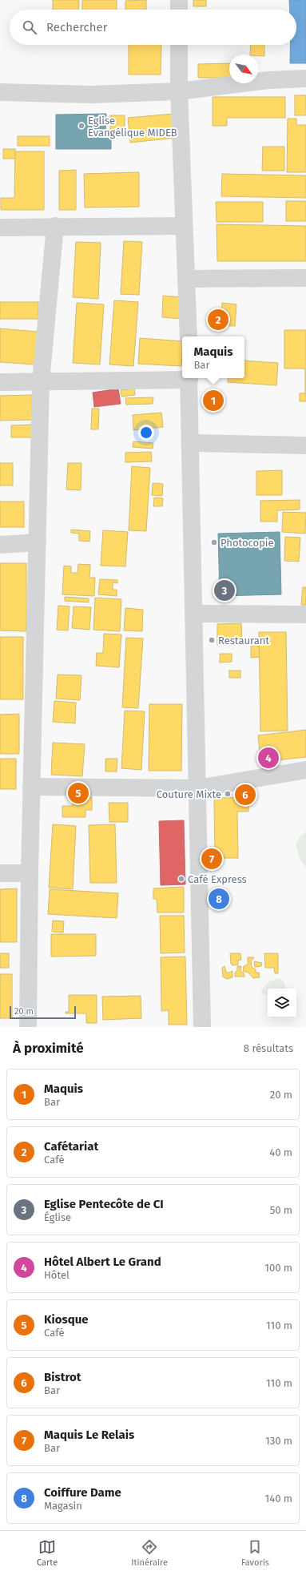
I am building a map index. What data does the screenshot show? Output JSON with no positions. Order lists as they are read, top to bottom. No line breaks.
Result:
{"places":["Eglise Evangélique MIDEB","Photocopie","Restaurant","Couture Mixte","Café Express"],"scale_bar":"20 m","north":"bottom right","page":{"search":"Rechercher","pins":["2","1","3","4","5","6","7","8"],"popup":["Maquis","Bar"],"scale":"20 m","heading":["À proximité","8 résultats"],"list":[{"mark":"1","name":"Maquis","note":"Bar","value":"20 m"},{"mark":"2","name":"Cafétariat","note":"Café","value":"40 m"},{"mark":"3","name":"Eglise Pentecôte de CI","note":"Église","value":"50 m"},{"mark":"4","name":"Hôtel Albert Le Grand","note":"Hôtel","value":"100 m"},{"mark":"5","name":"Kiosque","note":"Café","value":"110 m"},{"mark":"6","name":"Bistrot","note":"Bar","value":"110 m"},{"mark":"7","name":"Maquis Le Relais","note":"Bar","value":"130 m"},{"mark":"8","name":"Coiffure Dame","note":"Magasin","value":"140 m"}],"nav":["Carte","Itinéraire","Favoris"]}}
